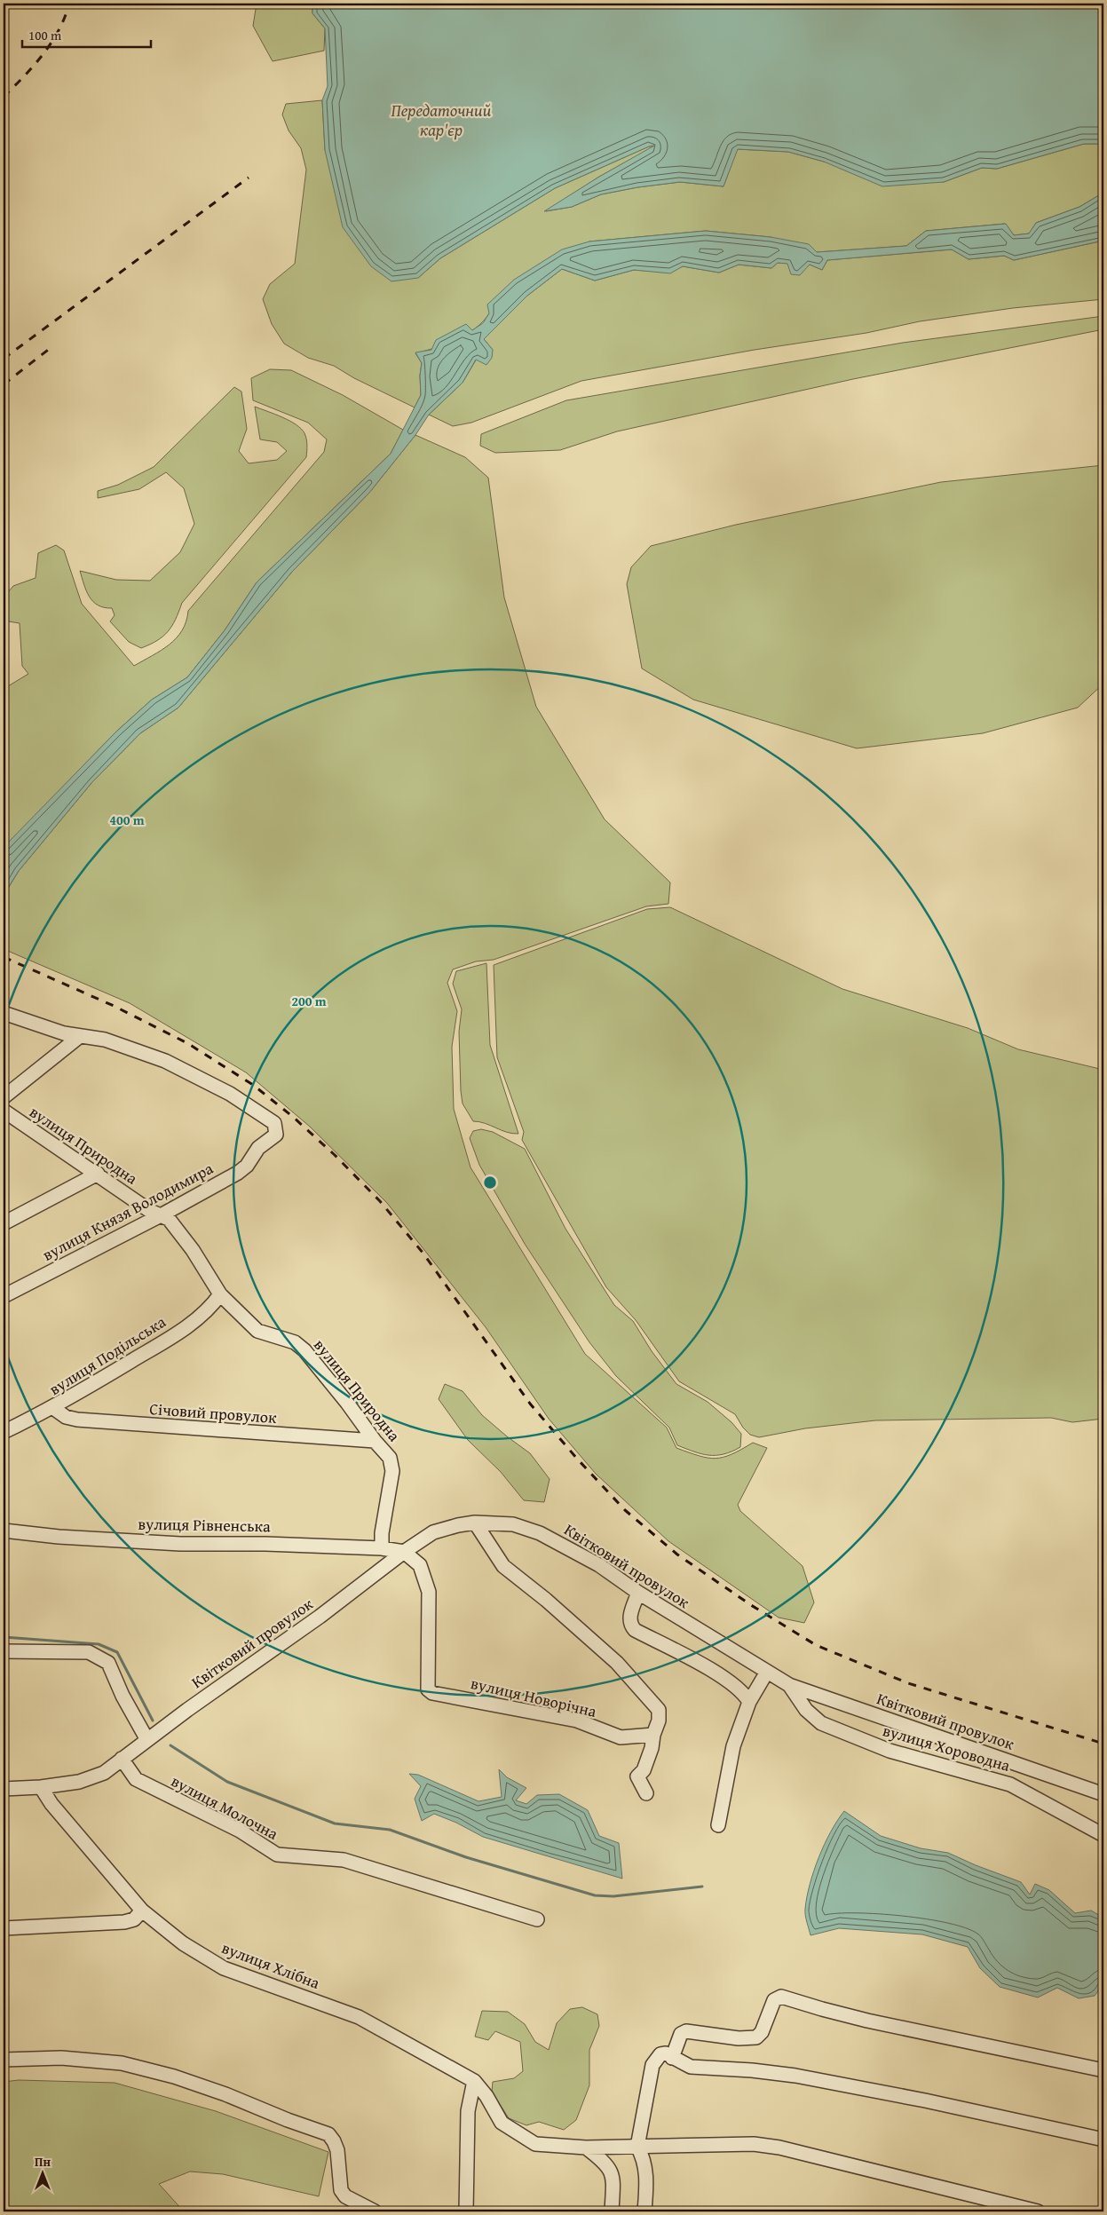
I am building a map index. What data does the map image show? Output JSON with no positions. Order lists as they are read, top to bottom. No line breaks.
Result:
{"streets":{"street":["вулиця Природна","вулиця Князя Володимира","вулиця Подільська","Січовий провулок","вулиця Рівненська","Квітковий провулок","вулиця Новорічна","вулиця Хороводна","вулиця Молочна","вулиця Хлібна"]},"crossings":[["вулиця Природна","вулиця Князя Володимира"],["вулиця Природна","вулиця Подільська"],["вулиця Природна","Січовий провулок"],["вулиця Природна","вулиця Рівненська"],["вулиця Подільська","Січовий провулок"],["вулиця Рівненська","Квітковий провулок"],["вулиця Рівненська","вулиця Новорічна"],["Квітковий провулок","вулиця Новорічна"],["Квітковий провулок","вулиця Хороводна"],["Квітковий провулок","вулиця Молочна"]],"water":["Передаточний кар'єр"],"scale_bar":"100 m","north":"top","rings":["400 m","200 m"]}
